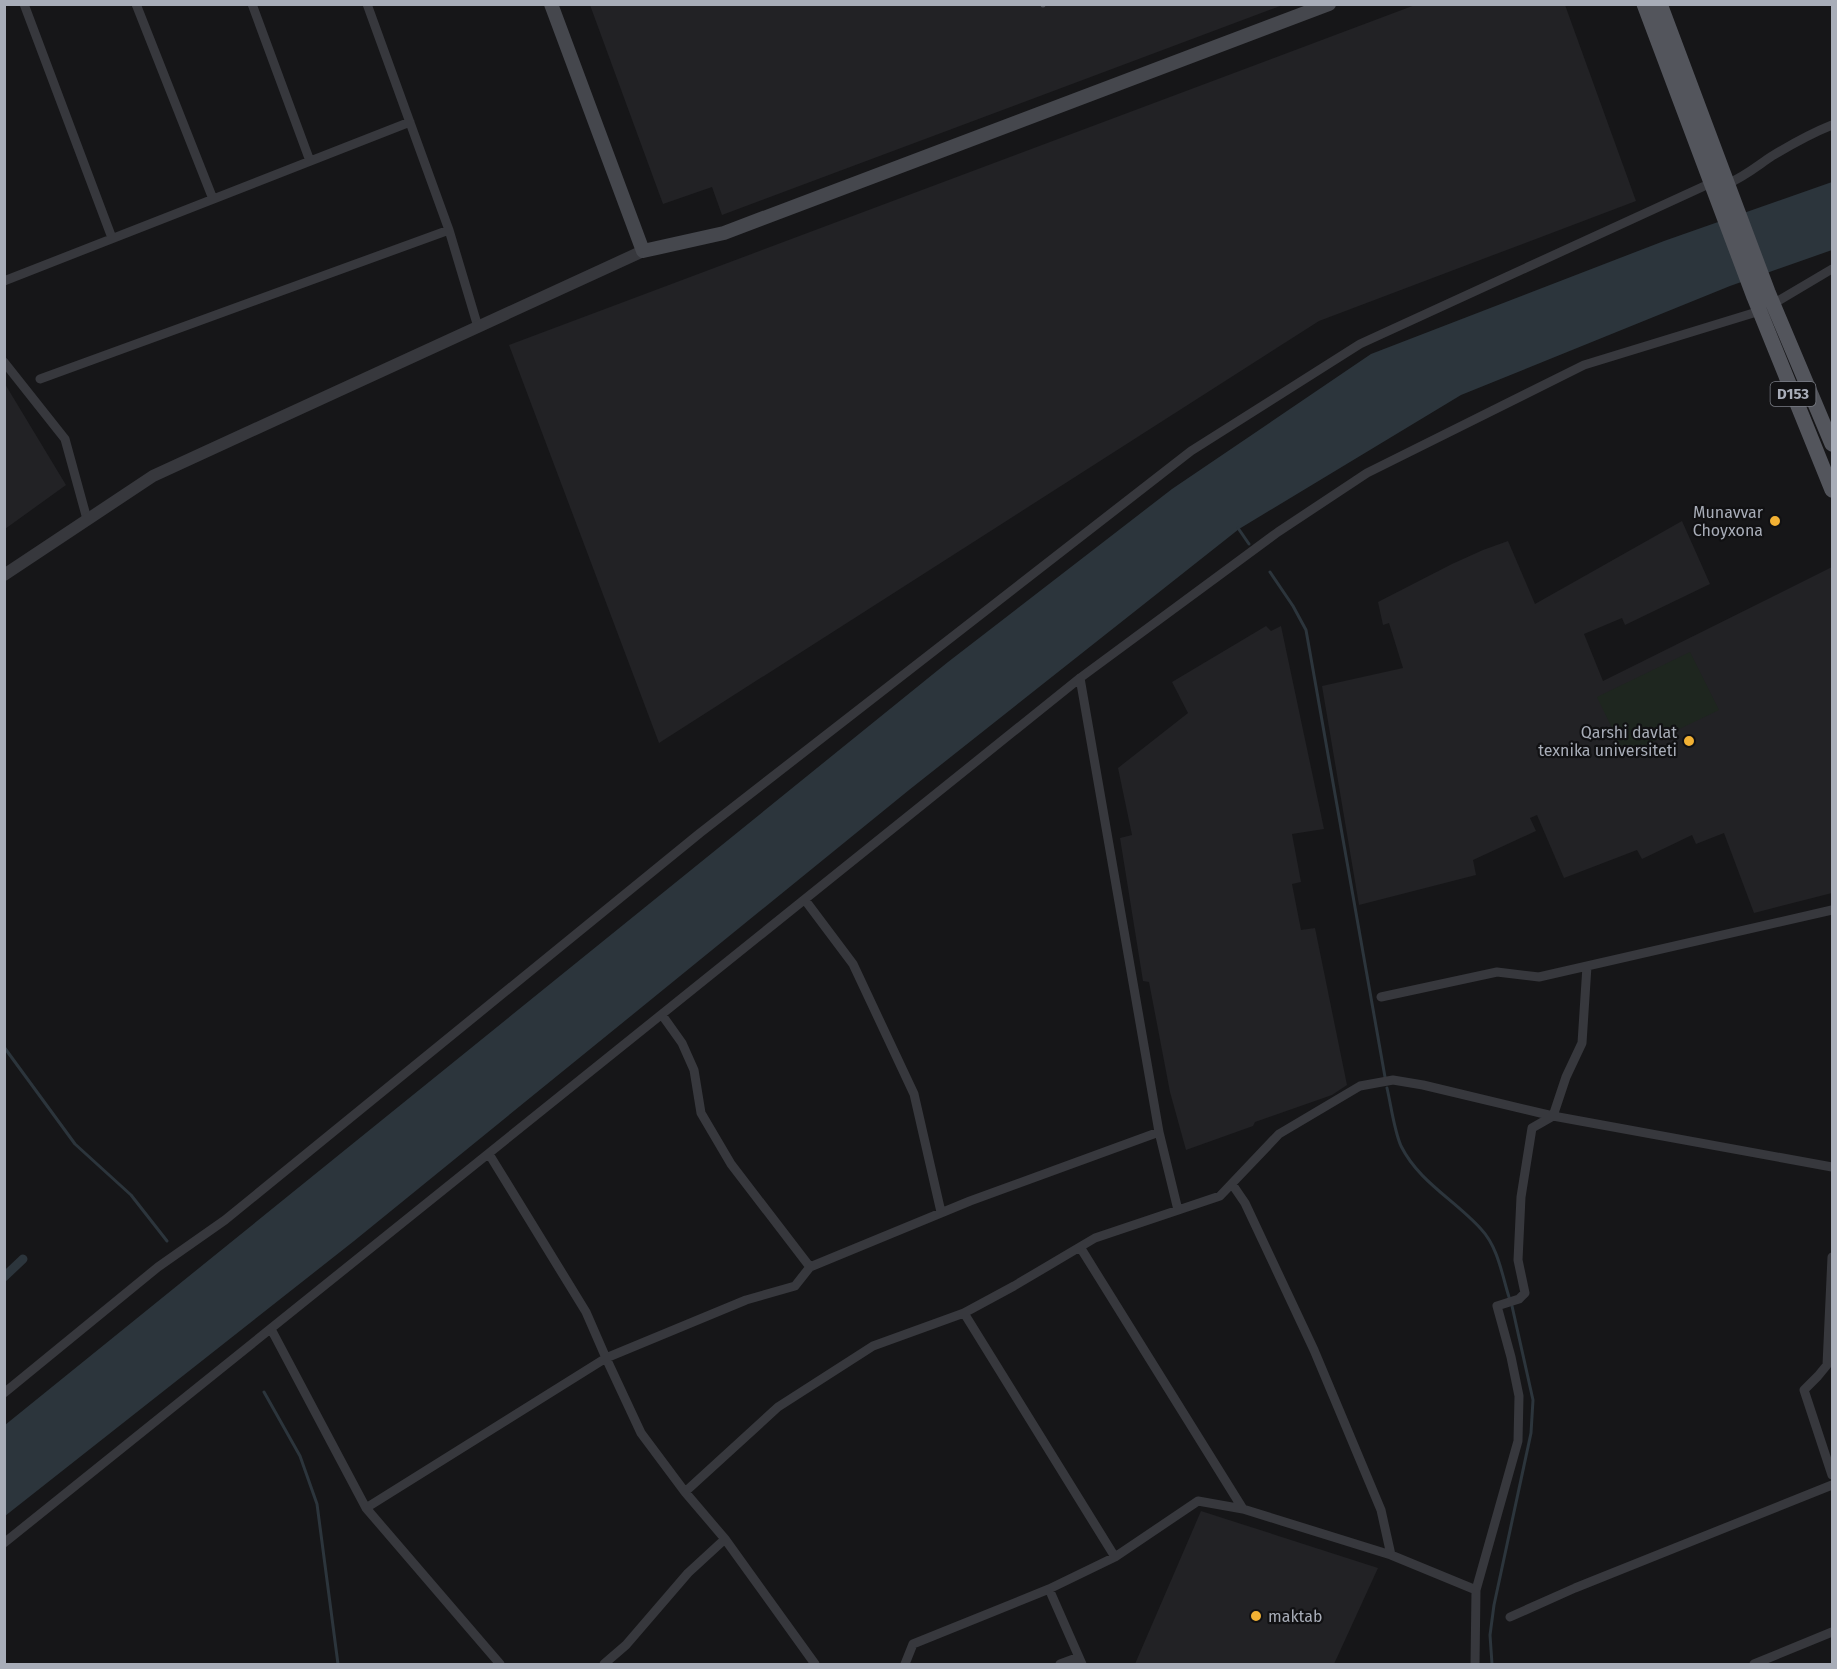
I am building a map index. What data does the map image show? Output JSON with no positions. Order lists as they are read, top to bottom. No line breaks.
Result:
{"streets":{"main road":["D153"]},"places":["Munavvar Choyxona","Qarshi davlat texnika universiteti","maktab"]}
